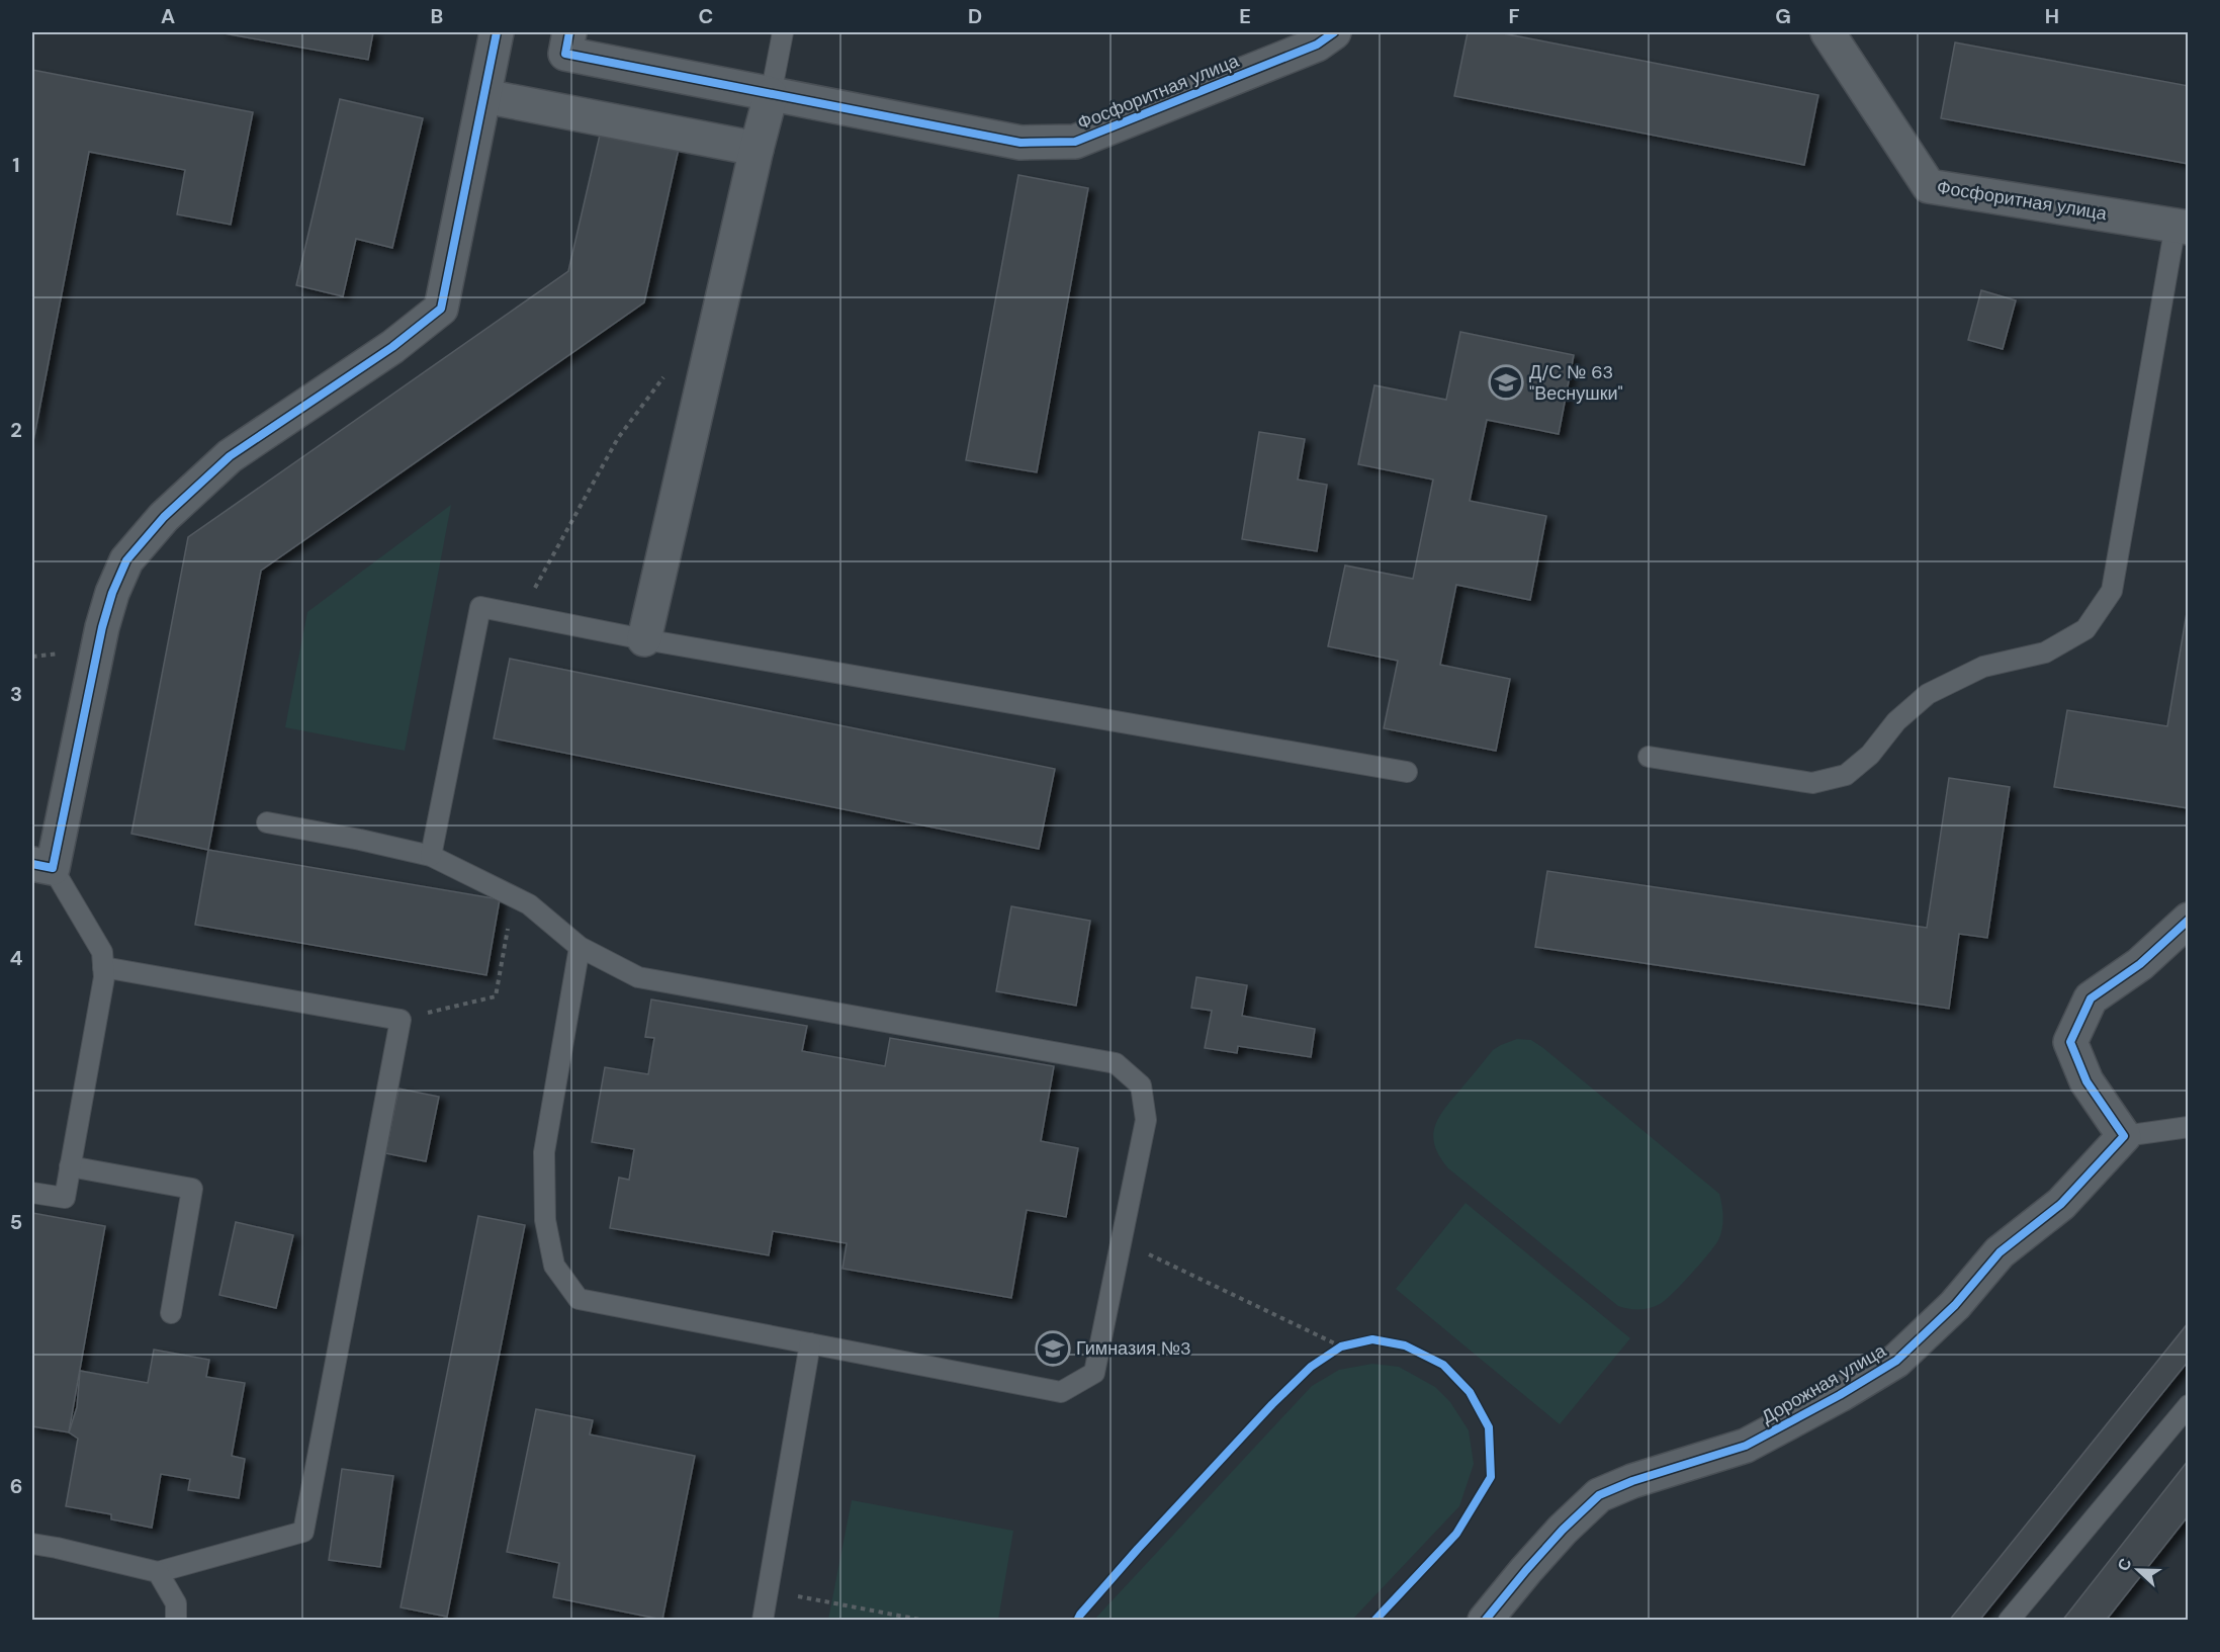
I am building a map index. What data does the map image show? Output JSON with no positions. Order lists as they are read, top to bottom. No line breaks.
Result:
{"streets":{"street":["Фосфоритная улица","Дорожная улица"]},"places":{"school or university":["Д/С № 63 \"Веснушки\"","Гимназия №3"]},"north":"left","grid":{"columns":["A","B","C","D","E","F","G","H"],"rows":["1","2","3","4","5","6"]}}
